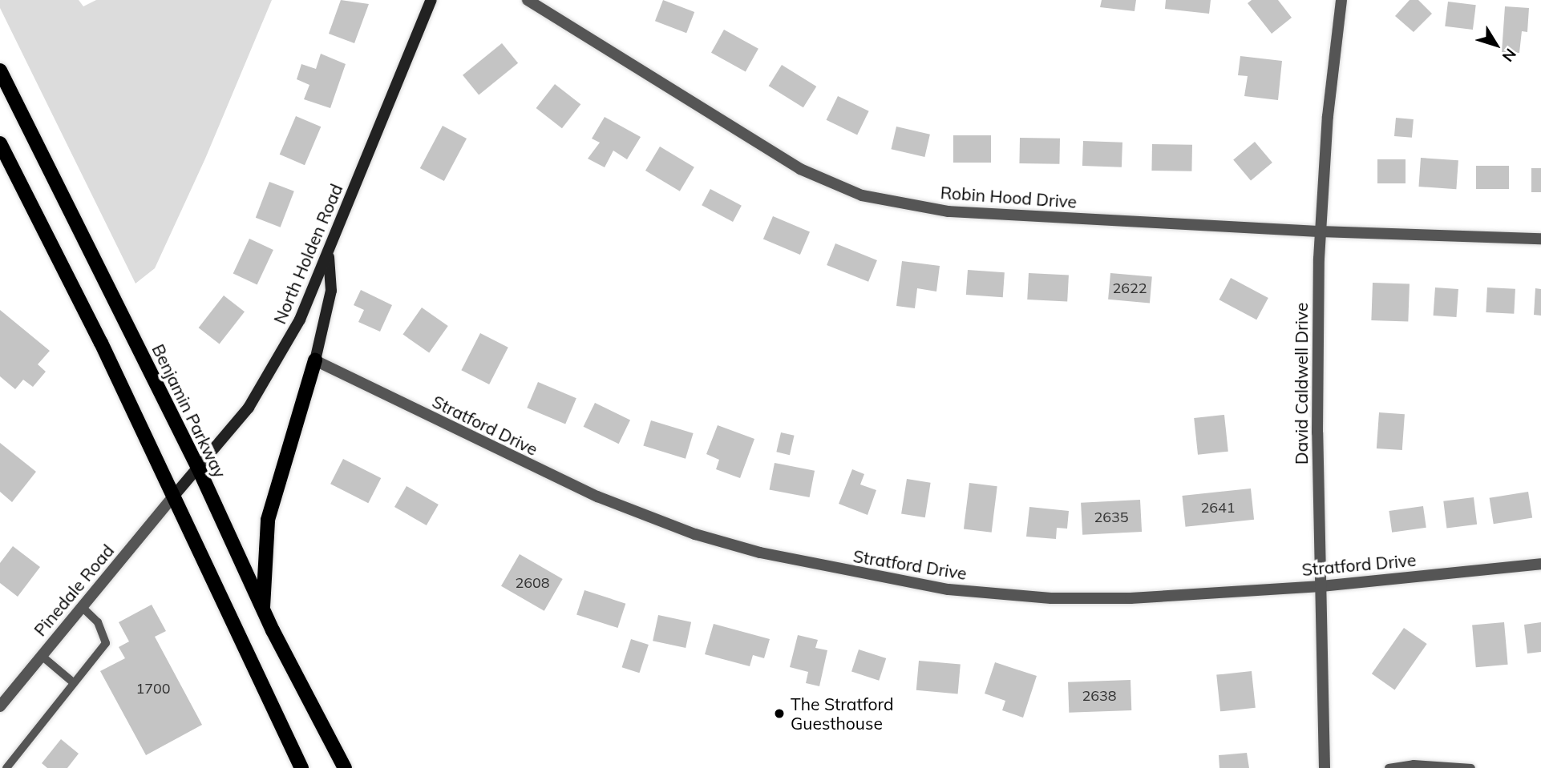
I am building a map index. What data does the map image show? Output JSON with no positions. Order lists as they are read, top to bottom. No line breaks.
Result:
{"streets":{"main road":["North Holden Road","Benjamin Parkway"],"street":["Robin Hood Drive","David Caldwell Drive","Stratford Drive","Pinedale Road"]},"crossings":[["Robin Hood Drive","David Caldwell Drive"],["North Holden Road","Benjamin Parkway"],["North Holden Road","Pinedale Road"],["David Caldwell Drive","Stratford Drive"]],"places":["The Stratford Guesthouse"],"house_numbers":["2622","2641","2635","2608","1700","2638"],"north":"bottom right"}
